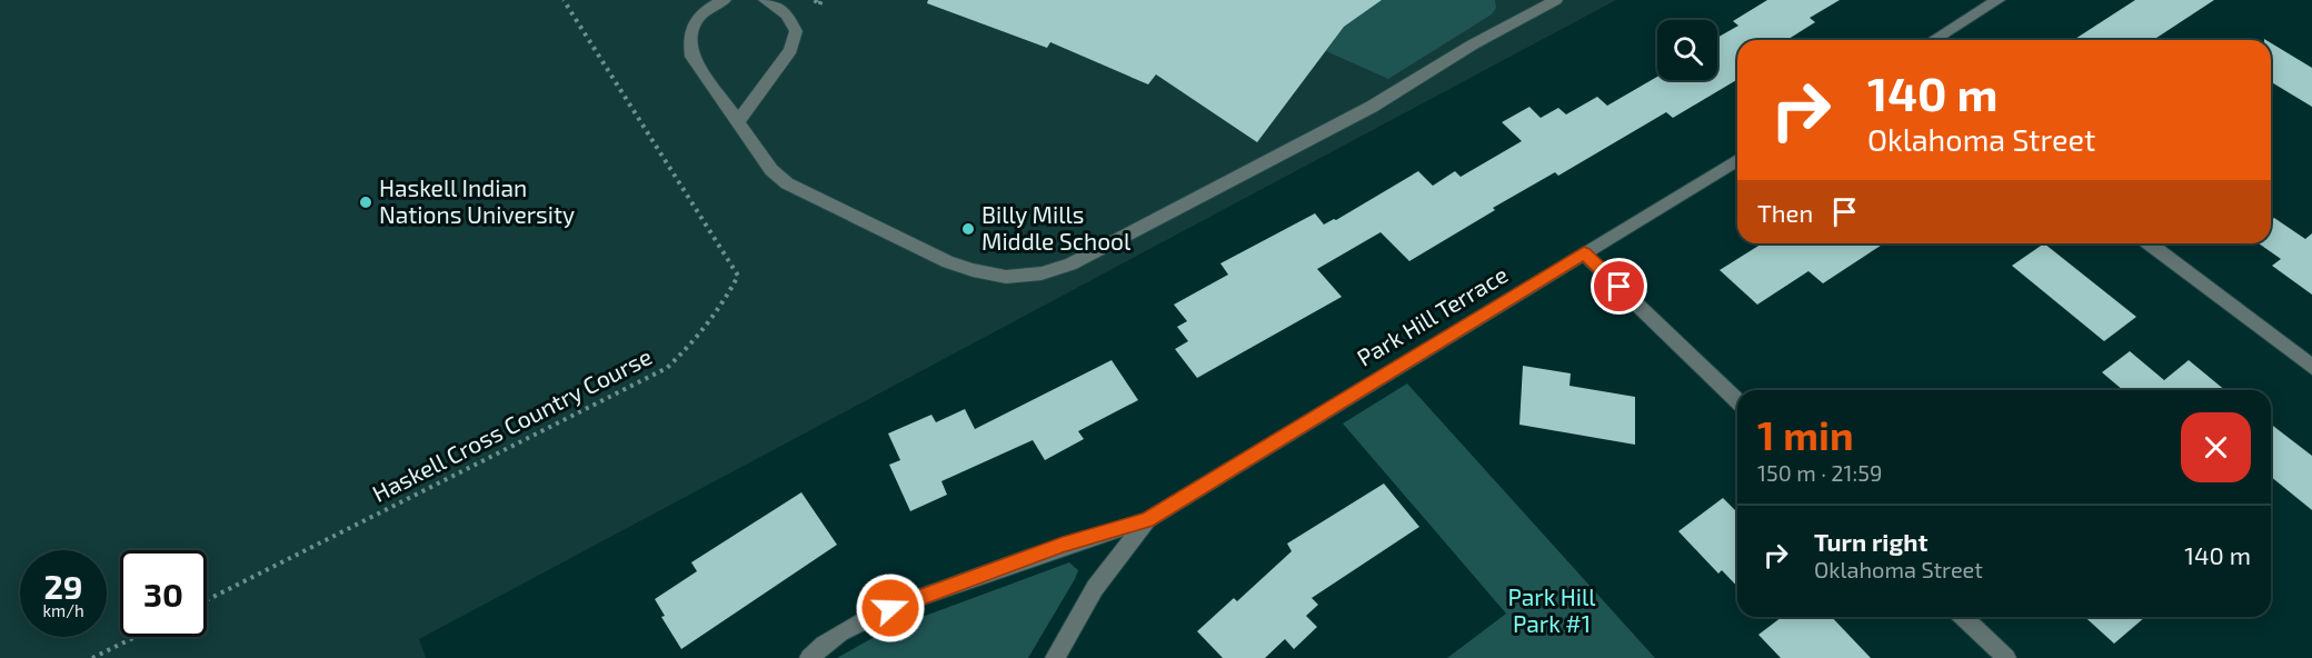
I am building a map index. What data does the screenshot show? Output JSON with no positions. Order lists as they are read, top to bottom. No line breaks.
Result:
{"streets":{"street":["Park Hill Terrace"],"path":["Haskell Cross Country Course"]},"parks":["Park Hill Park #1"],"places":["Haskell Indian Nations University","Billy Mills Middle School"],"page":{"turn":["140 m","Oklahoma Street"],"then":"Then","heading":["1 min","150 m · 21:59"],"list":[{"name":"Turn right","note":"Oklahoma Street","value":"140 m"}],"speed":"29 km/h","limit":"30"}}
